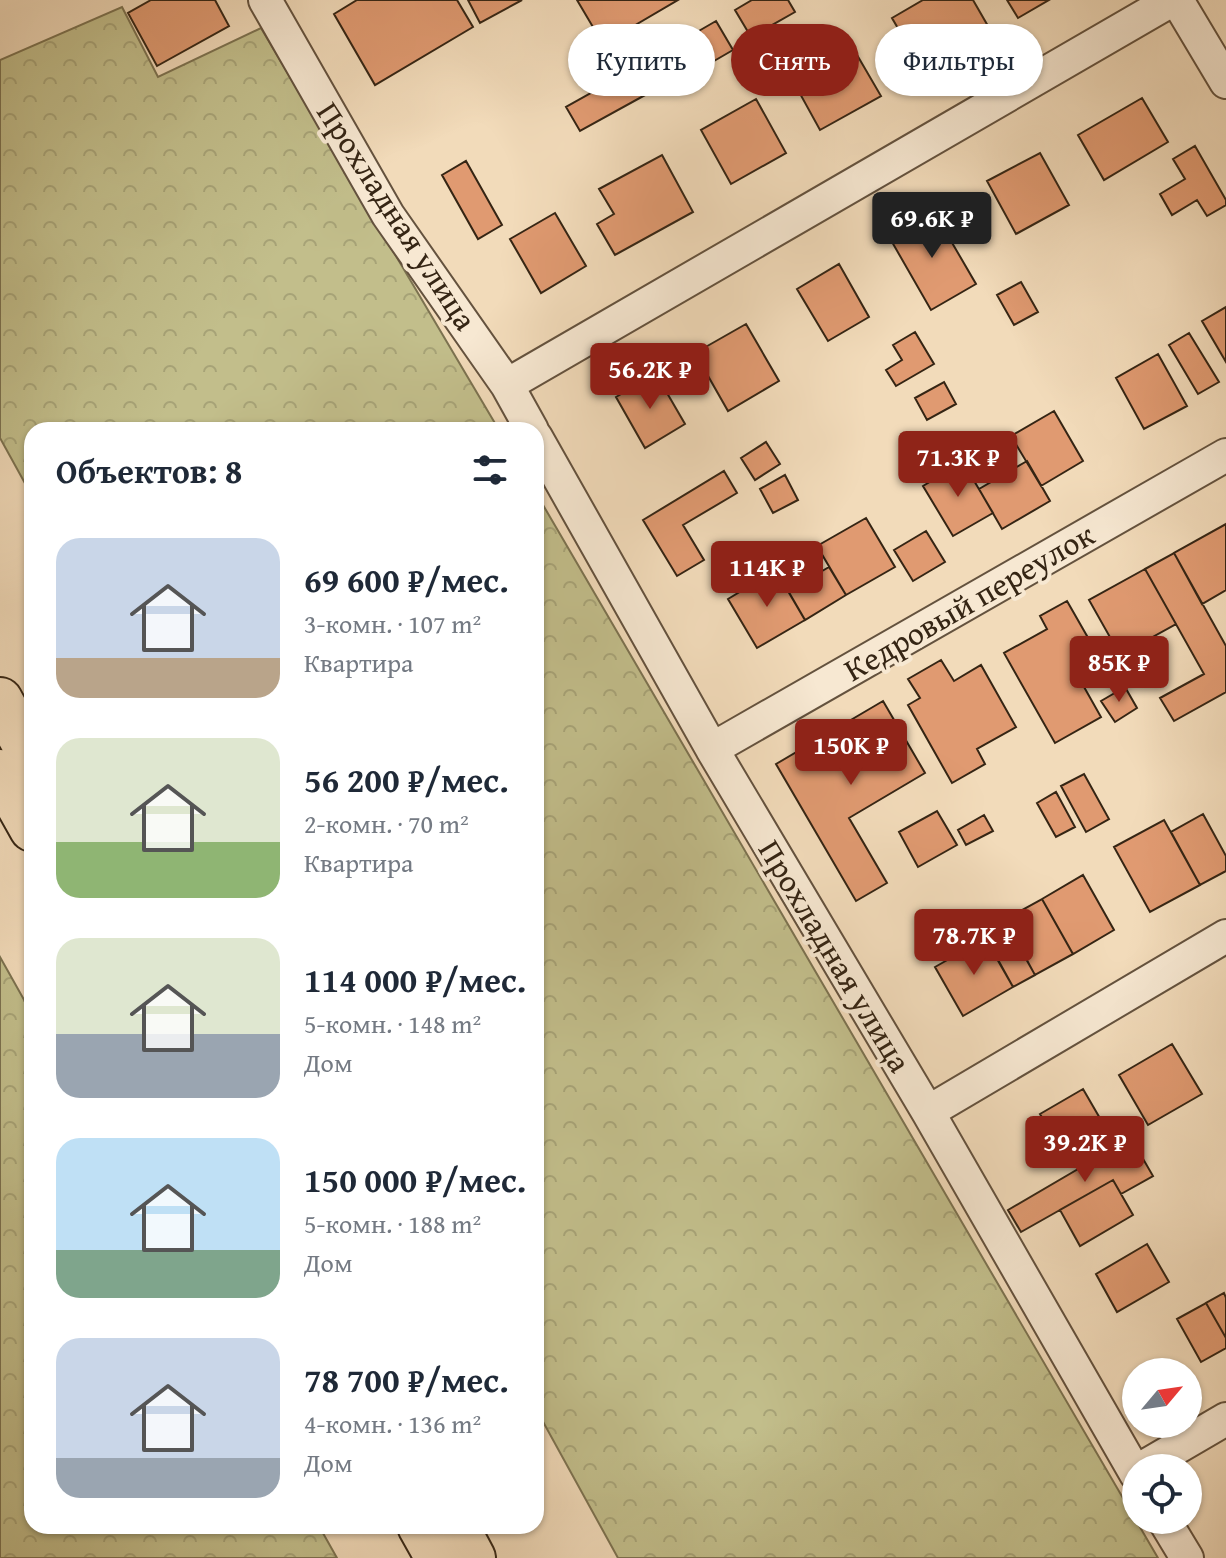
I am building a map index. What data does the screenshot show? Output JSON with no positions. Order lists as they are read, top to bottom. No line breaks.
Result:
{"streets":{"street":["Прохладная улица","Кедровый переулок"]},"crossings":[["Прохладная улица","Кедровый переулок"]],"north":"top right","page":{"chip":["Купить","Снять","Фильтры"],"price":["69.6K ₽","56.2K ₽","71.3K ₽","114K ₽","85K ₽","150K ₽","78.7K ₽","39.2K ₽"],"heading":"Объектов: 8","list":[{"name":"69 600 ₽/мес.","note":"3-комн. · 107 m² · Квартира"},{"name":"56 200 ₽/мес.","note":"2-комн. · 70 m² · Квартира"},{"name":"114 000 ₽/мес.","note":"5-комн. · 148 m² · Дом"},{"name":"150 000 ₽/мес.","note":"5-комн. · 188 m² · Дом"},{"name":"78 700 ₽/мес.","note":"4-комн. · 136 m² · Дом"}]}}
